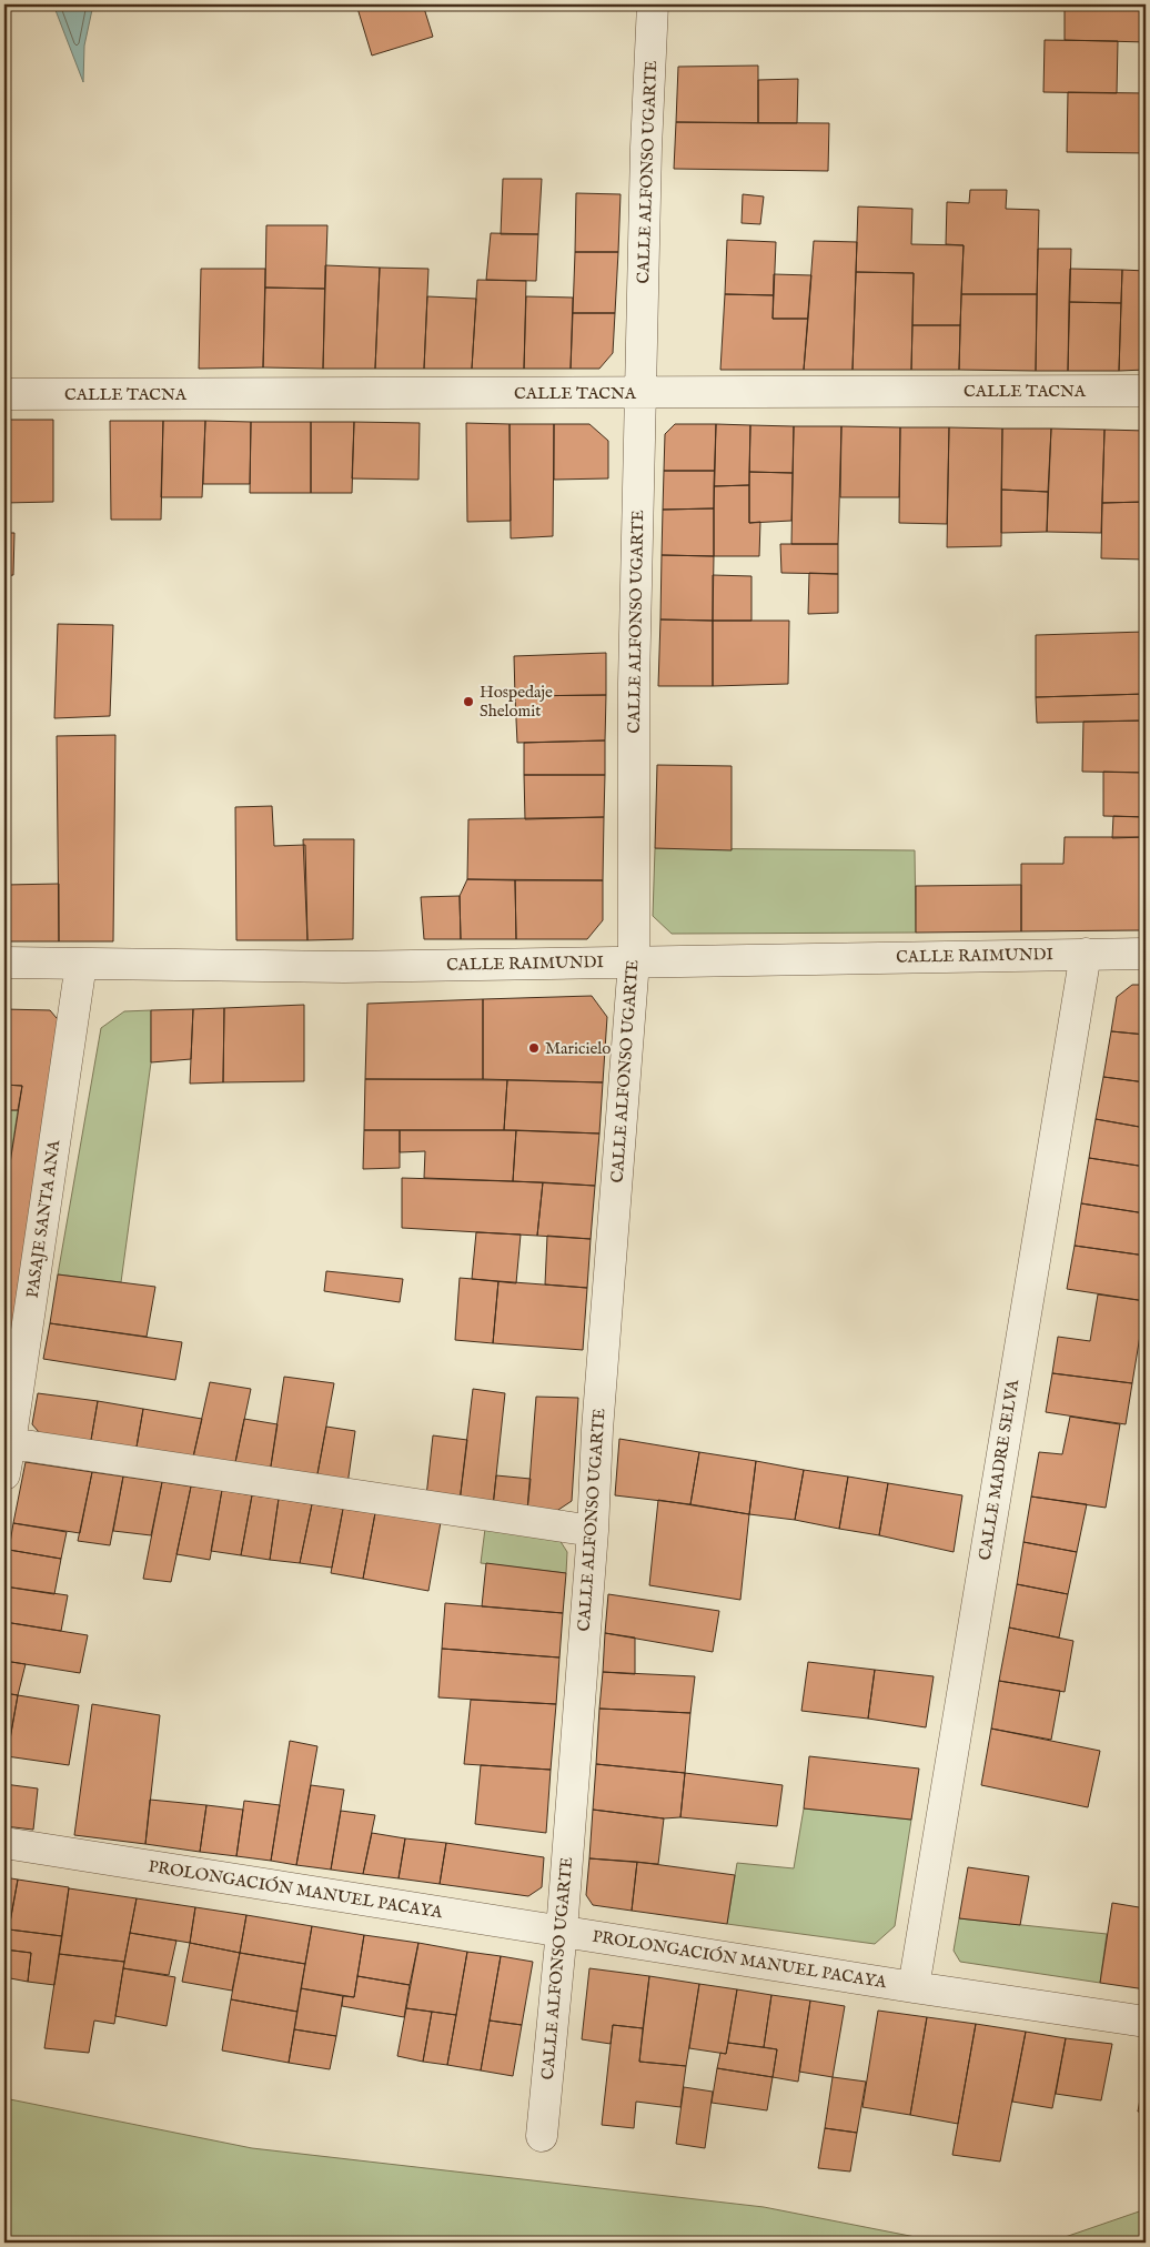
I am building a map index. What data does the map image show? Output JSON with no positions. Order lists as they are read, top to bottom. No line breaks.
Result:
{"streets":{"street":["CALLE ALFONSO UGARTE","CALLE TACNA","CALLE RAIMUNDI","PASAJE SANTA ANA","CALLE MADRE SELVA","PROLONGACIÓN MANUEL PACAYA"]},"crossings":[["CALLE ALFONSO UGARTE","CALLE TACNA"],["CALLE ALFONSO UGARTE","CALLE RAIMUNDI"],["CALLE ALFONSO UGARTE","PROLONGACIÓN MANUEL PACAYA"],["CALLE RAIMUNDI","PASAJE SANTA ANA"],["CALLE RAIMUNDI","CALLE MADRE SELVA"],["CALLE MADRE SELVA","PROLONGACIÓN MANUEL PACAYA"]],"places":["Hospedaje Shelomit","Maricielo"]}
